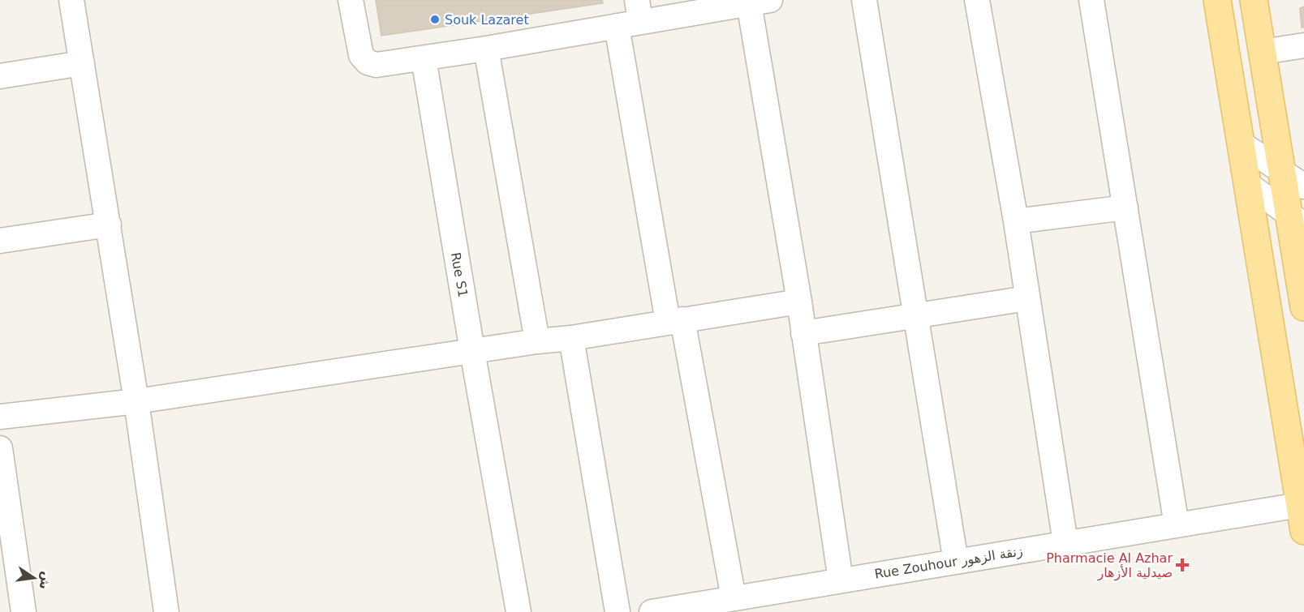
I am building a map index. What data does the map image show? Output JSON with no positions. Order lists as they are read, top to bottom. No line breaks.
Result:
{"streets":{"street":["Rue S1","Rue Zouhour زنقة الزهور"]},"places":{"other":["Souk Lazaret"],"health":["Pharmacie Al Azhar صيدلية الأزهار"]},"north":"right"}
